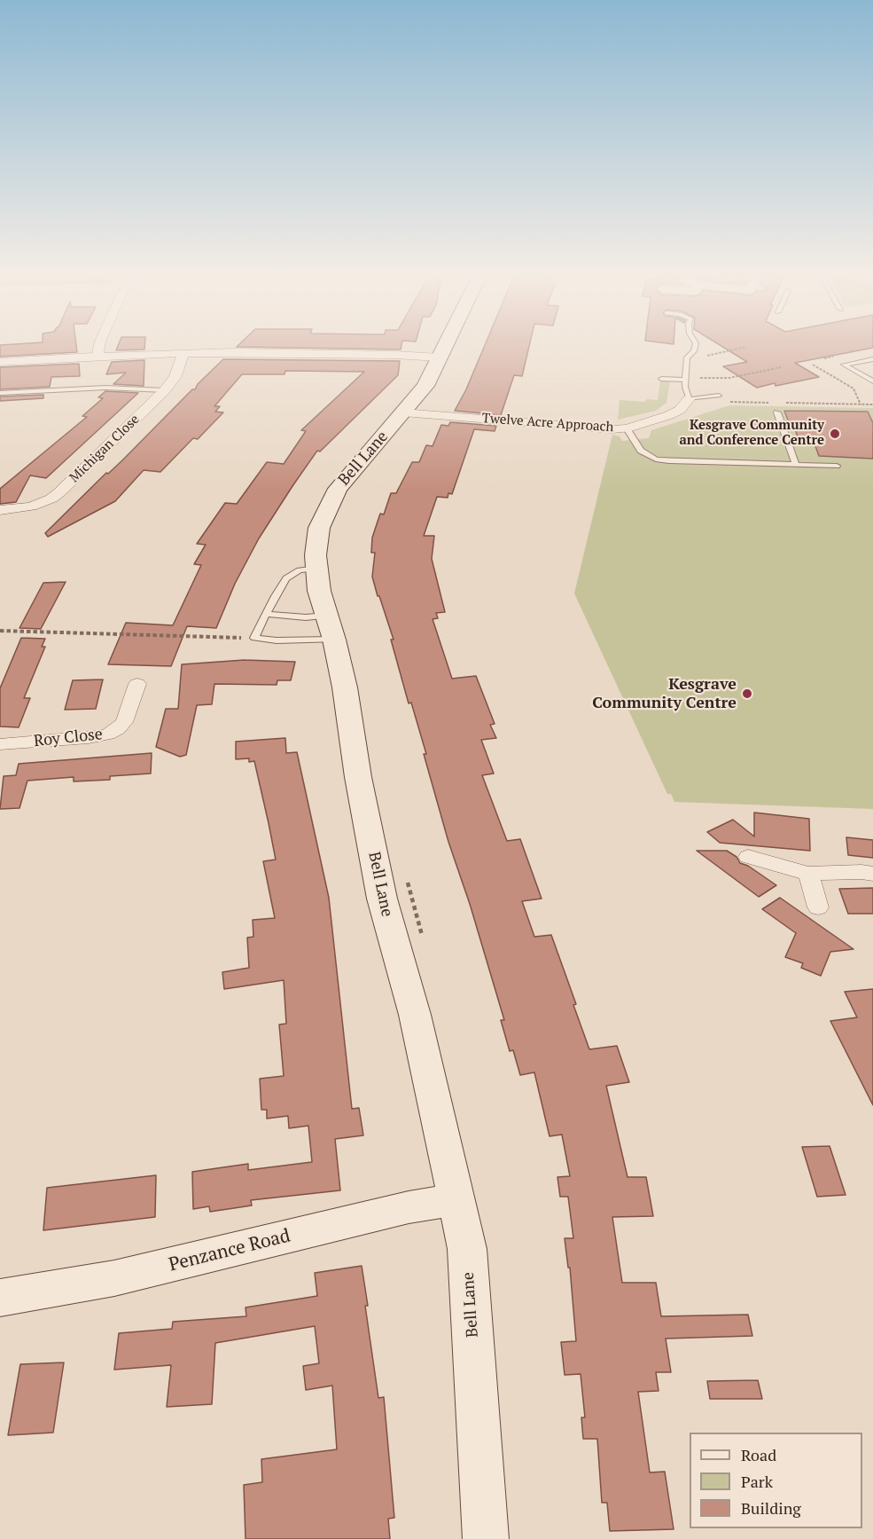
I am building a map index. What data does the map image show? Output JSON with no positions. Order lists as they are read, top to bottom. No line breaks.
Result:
{"streets":{"street":["Twelve Acre Approach","Michigan Close","Bell Lane","Roy Close","Penzance Road"]},"crossings":[["Twelve Acre Approach","Bell Lane"],["Bell Lane","Penzance Road"]],"places":["Kesgrave Community and Conference Centre","Kesgrave Community Centre"],"legend":["Road","Park","Building"]}
